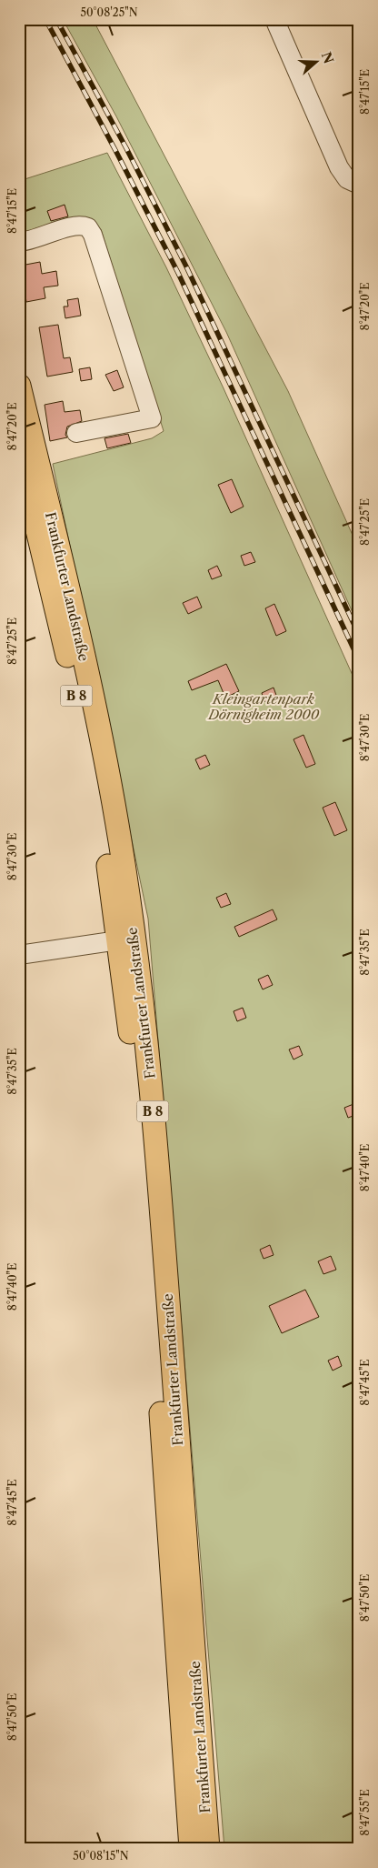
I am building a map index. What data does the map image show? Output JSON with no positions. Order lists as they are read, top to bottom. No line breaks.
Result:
{"streets":{"main road":["Frankfurter Landstraße","B 8"]},"parks":["Kleingartenpark Dörnigheim 2000"],"north":"right","coordinates":["50°08'25\"N","8°47'15\"E","8°47'20\"E","8°47'25\"E","8°47'30\"E","8°47'35\"E","8°47'40\"E","8°47'45\"E","8°47'50\"E","8°47'55\"E","50°08'15\"N"]}
